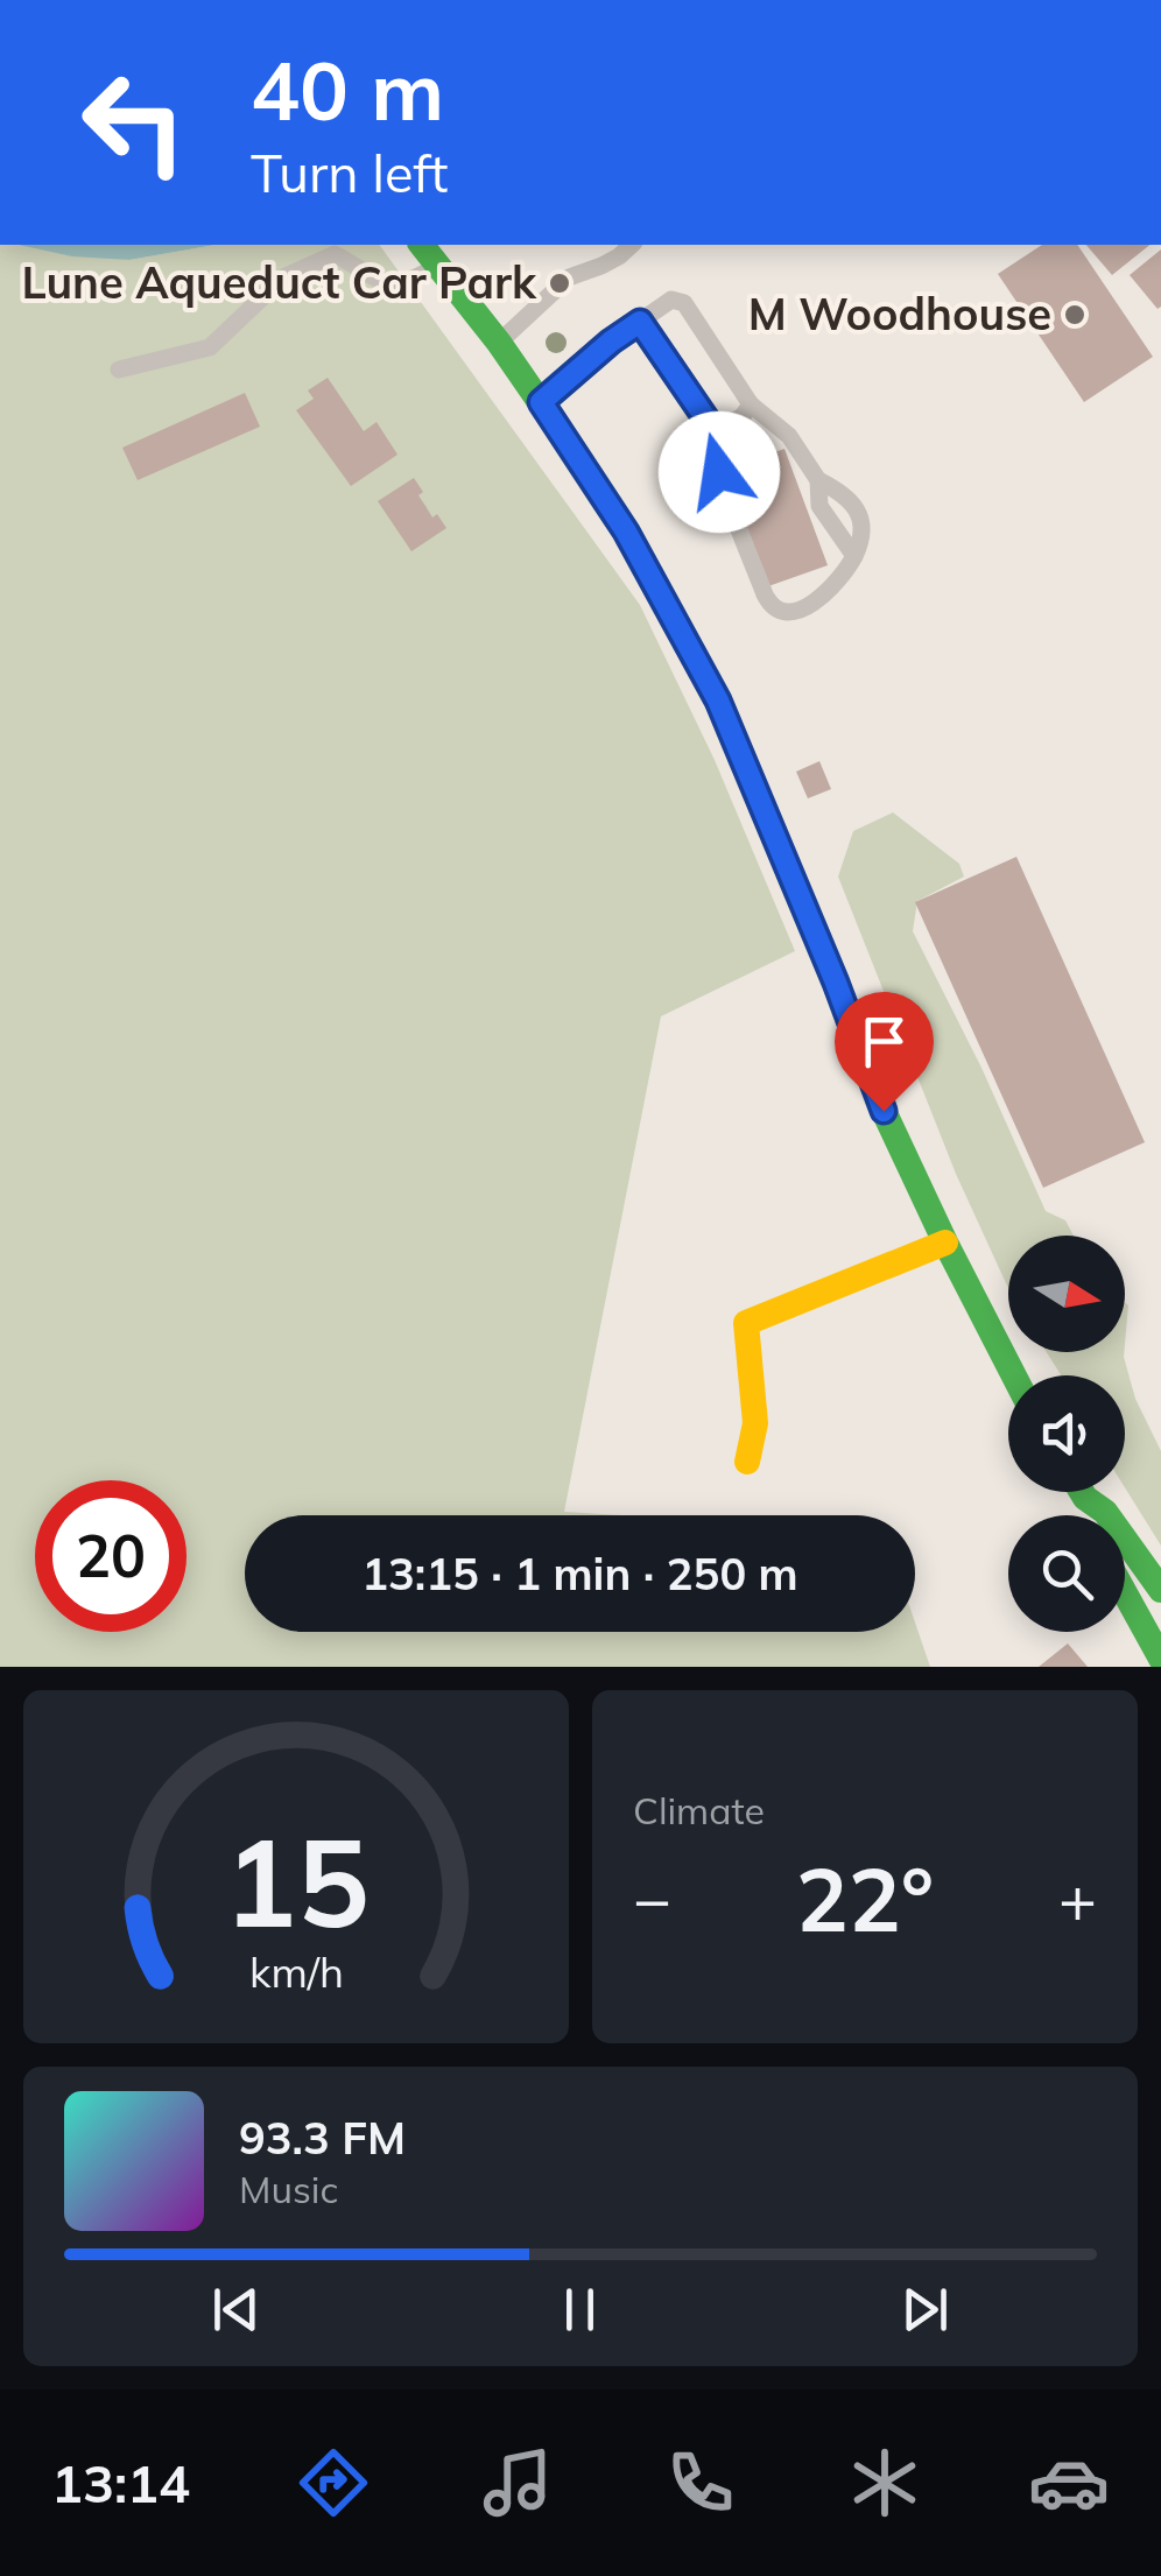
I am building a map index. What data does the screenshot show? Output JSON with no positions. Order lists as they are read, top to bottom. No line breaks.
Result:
{"places":["Lune Aqueduct Car Park","M Woodhouse"],"north":"right","page":{"turn":["40 m","Turn left"],"limit":"20","trip":"13:15 · 1 min · 250 m","tile":"Climate","heat":["−","22°","+"],"song":["93.3 FM","Music"],"tabs":"13:14","gauge":["15","km/h"]}}
